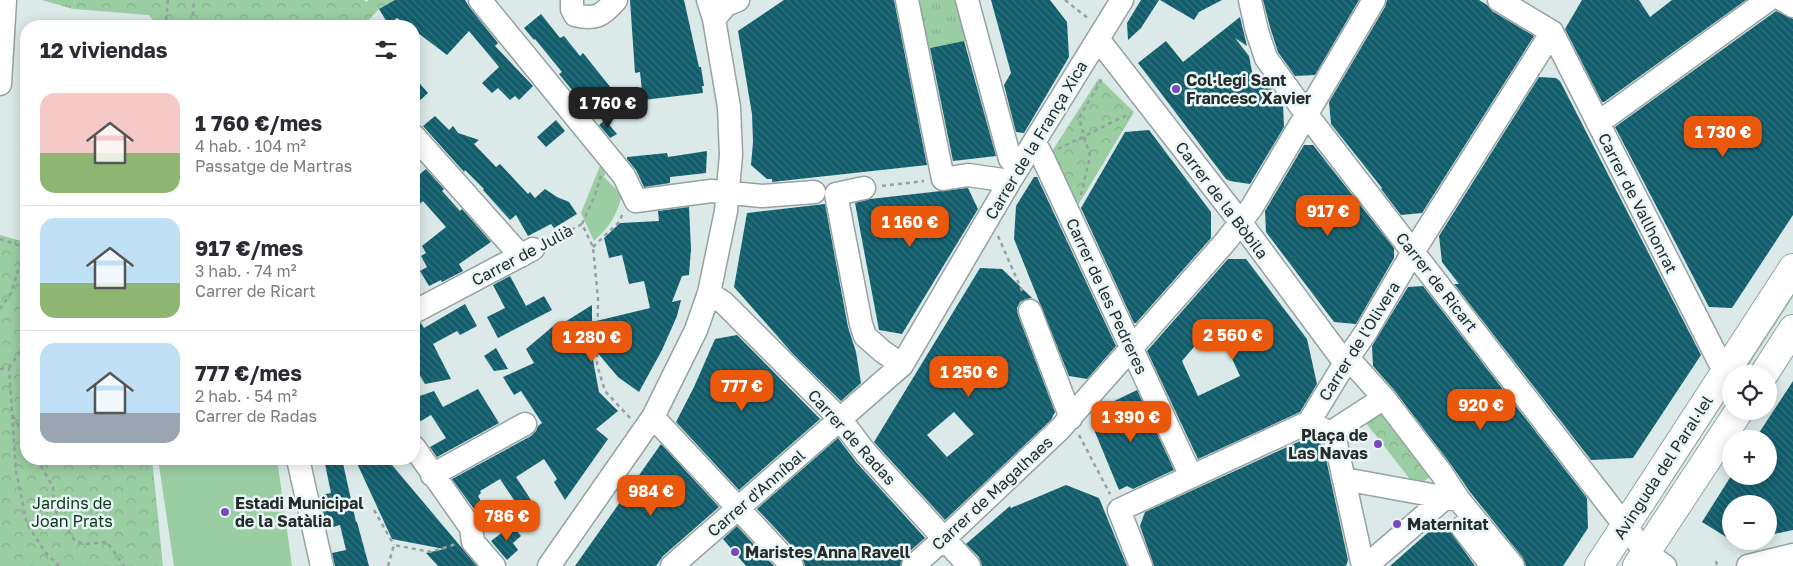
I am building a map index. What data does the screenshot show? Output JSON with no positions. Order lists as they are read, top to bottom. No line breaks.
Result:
{"streets":{"main road":["Avinguda del Paral·lel"],"street":["Carrer de la França Xica","Carrer de la Bòbila","Carrer de Vallhonrat","Carrer de Julià","Carrer de Ricart","Carrer de les Pedreres","Carrer de l'Olivera","Carrer de Radas","Carrer d'Anníbal","Carrer de Magalhaes"]},"crossings":[["Carrer de la França Xica","Carrer de la Bòbila"],["Carrer de la França Xica","Carrer de les Pedreres"],["Carrer de la França Xica","Carrer de Radas"],["Carrer de la França Xica","Carrer d'Anníbal"],["Carrer de la Bòbila","Carrer de l'Olivera"],["Carrer de la Bòbila","Carrer de Magalhaes"],["Carrer de Vallhonrat","Carrer de l'Olivera"],["Carrer de Ricart","Carrer de l'Olivera"],["Carrer de Ricart","Avinguda del Paral·lel"],["Carrer de Ricart","Carrer de Magalhaes"],["Carrer de les Pedreres","Carrer de Magalhaes"],["Carrer de Radas","Carrer d'Anníbal"],["Carrer de Radas","Carrer de Magalhaes"]],"parks":["Jardins de Joan Prats"],"places":["Col·legi Sant Francesc Xavier","Plaça de Las Navas","Estadi Municipal de la Satàlia","Maternitat","Maristes Anna Ravell"],"page":{"heading":"12 viviendas","list":[{"name":"1 760 €/mes","note":"4 hab. · 104 m² · Passatge de Martras"},{"name":"917 €/mes","note":"3 hab. · 74 m² · Carrer de Ricart"},{"name":"777 €/mes","note":"2 hab. · 54 m² · Carrer de Radas"}],"price":["1 760 €","1 730 €","917 €","1 160 €","2 560 €","1 280 €","1 250 €","777 €","920 €","1 390 €","984 €","786 €"],"map_buttons":["+","−"]}}
